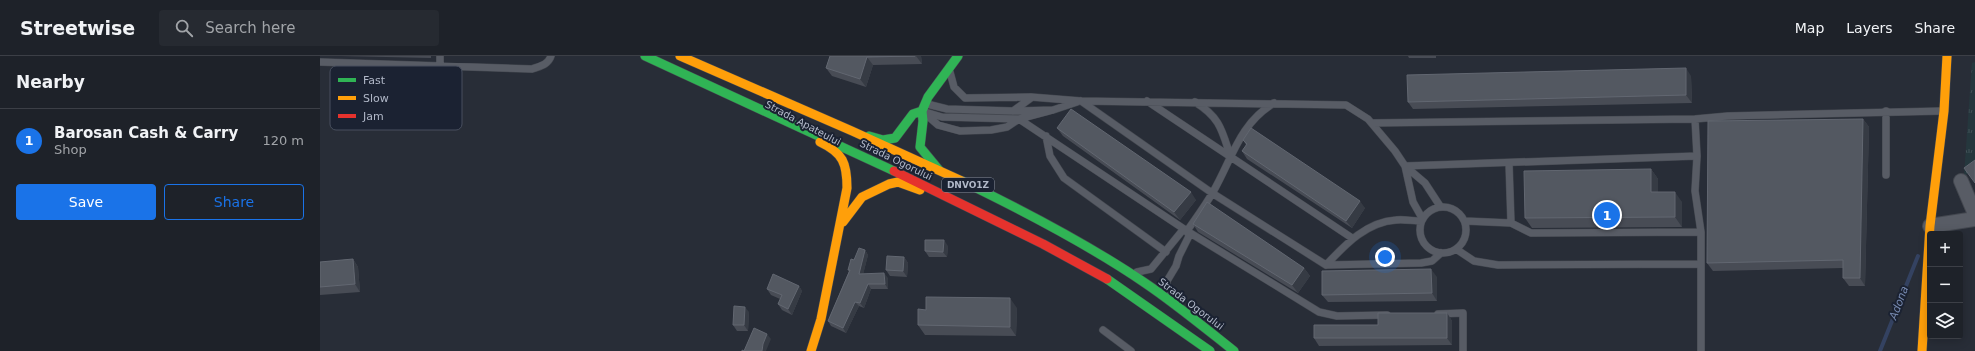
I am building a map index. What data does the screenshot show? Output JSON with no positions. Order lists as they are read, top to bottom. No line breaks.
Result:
{"streets":{"main road":["Strada Apateului","Strada Ogorului","DNVO1Z"]},"crossings":[["Strada Apateului","Strada Ogorului"]],"water":["Adona"],"legend":["Fast","Slow","Jam"],"page":{"header":"Streetwise","search":"Search here","nav":["Map","Layers","Share"],"heading":"Nearby","list":[{"mark":"1","name":"Barosan Cash & Carry","note":"Shop","value":"120 m"}],"buttons":["Save","Share"],"pins":"1","map_buttons":["+","−"]}}
